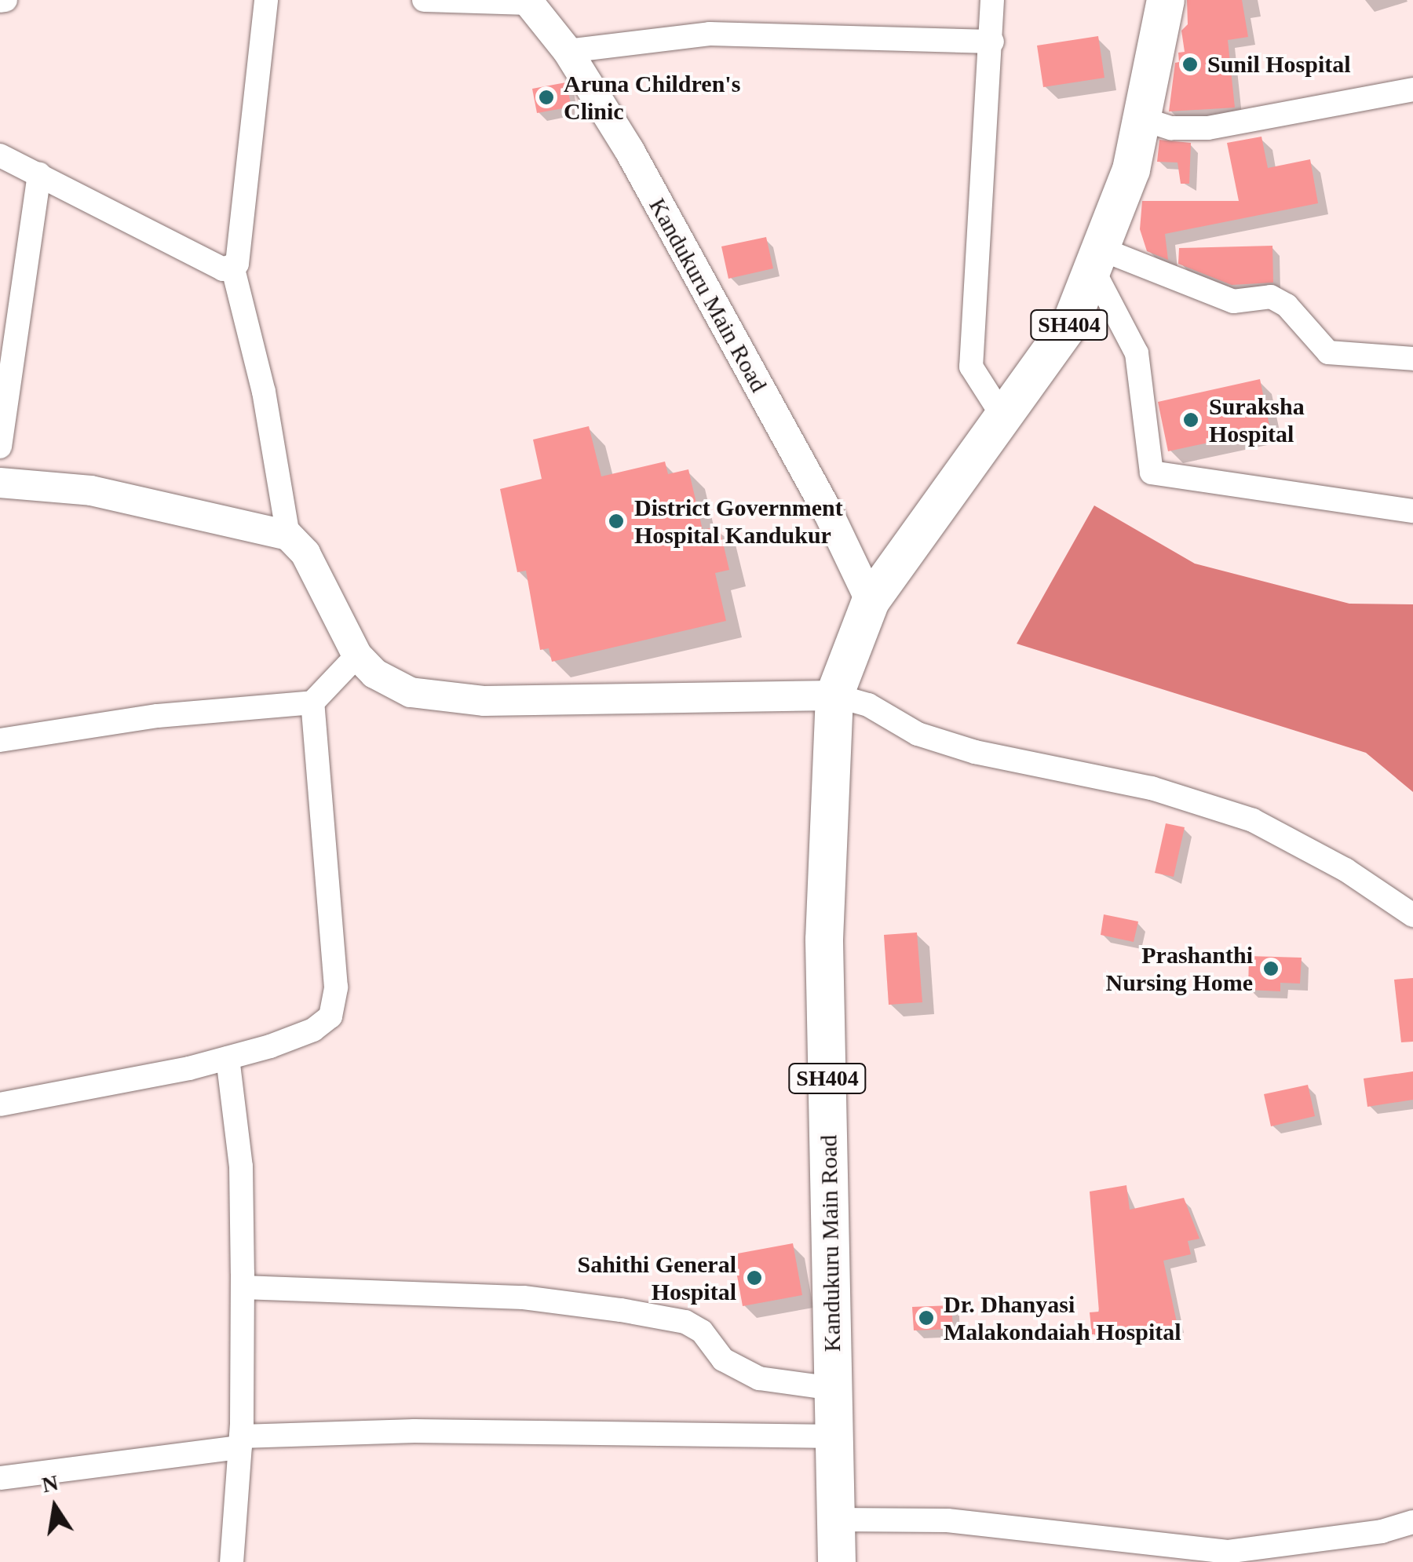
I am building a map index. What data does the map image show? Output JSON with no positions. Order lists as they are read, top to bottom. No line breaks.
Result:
{"streets":{"main road":["Kandukuru Main Road","SH404"]},"places":["Sunil Hospital","Aruna Children's Clinic","Suraksha Hospital","District Government Hospital Kandukur","Prashanthi Nursing Home","Sahithi General Hospital","Dr. Dhanyasi Malakondaiah Hospital"],"north":"top"}
